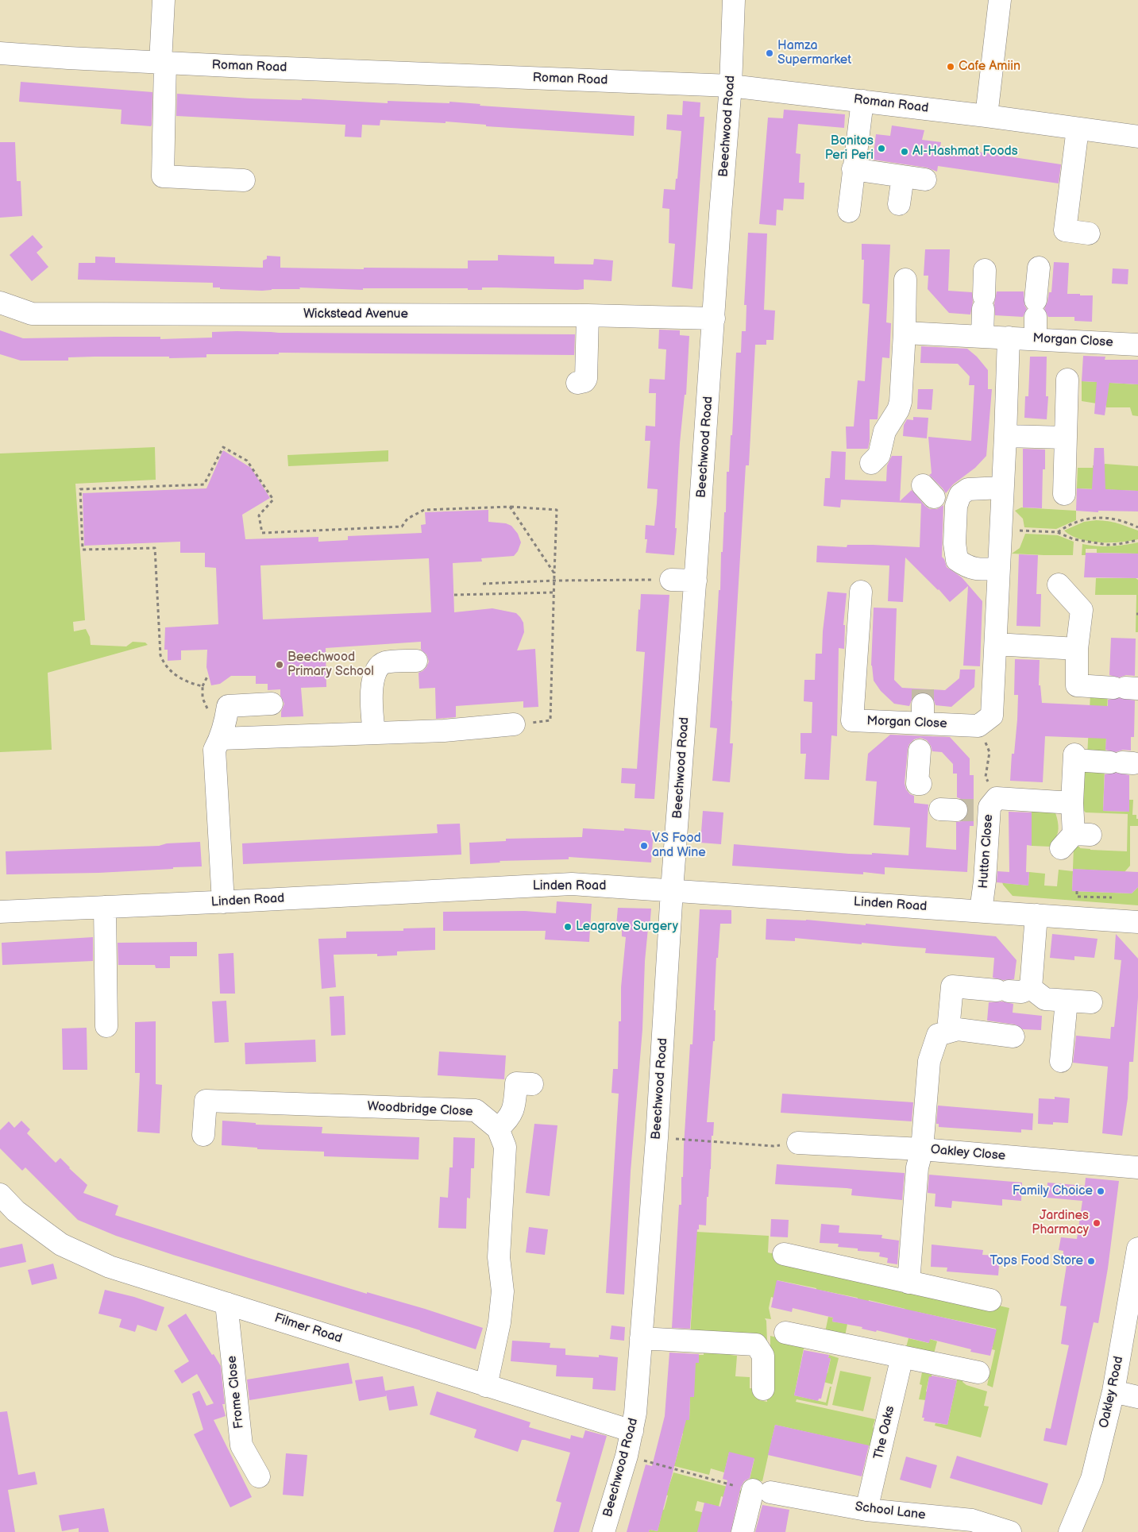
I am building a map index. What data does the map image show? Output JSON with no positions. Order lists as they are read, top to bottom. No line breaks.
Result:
{"streets":{"street":["Roman Road","Beechwood Road","Wickstead Avenue","Morgan Close","Hutton Close","Linden Road","Woodbridge Close","Oakley Close","Filmer Road","Frome Close","Oakley Road","The Oaks","School Lane"]},"crossings":[["Roman Road","Beechwood Road"],["Beechwood Road","Wickstead Avenue"],["Beechwood Road","Linden Road"],["Beechwood Road","Filmer Road"],["Hutton Close","Linden Road"],["Woodbridge Close","Filmer Road"],["Filmer Road","Frome Close"],["The Oaks","School Lane"]],"places":["Hamza Supermarket","Cafe Amiin","Bonitos Peri Peri","Al-Hashmat Foods","Beechwood Primary School","V.S Food and Wine","Leagrave Surgery","Family Choice","Jardines Pharmacy","Tops Food Store"]}
